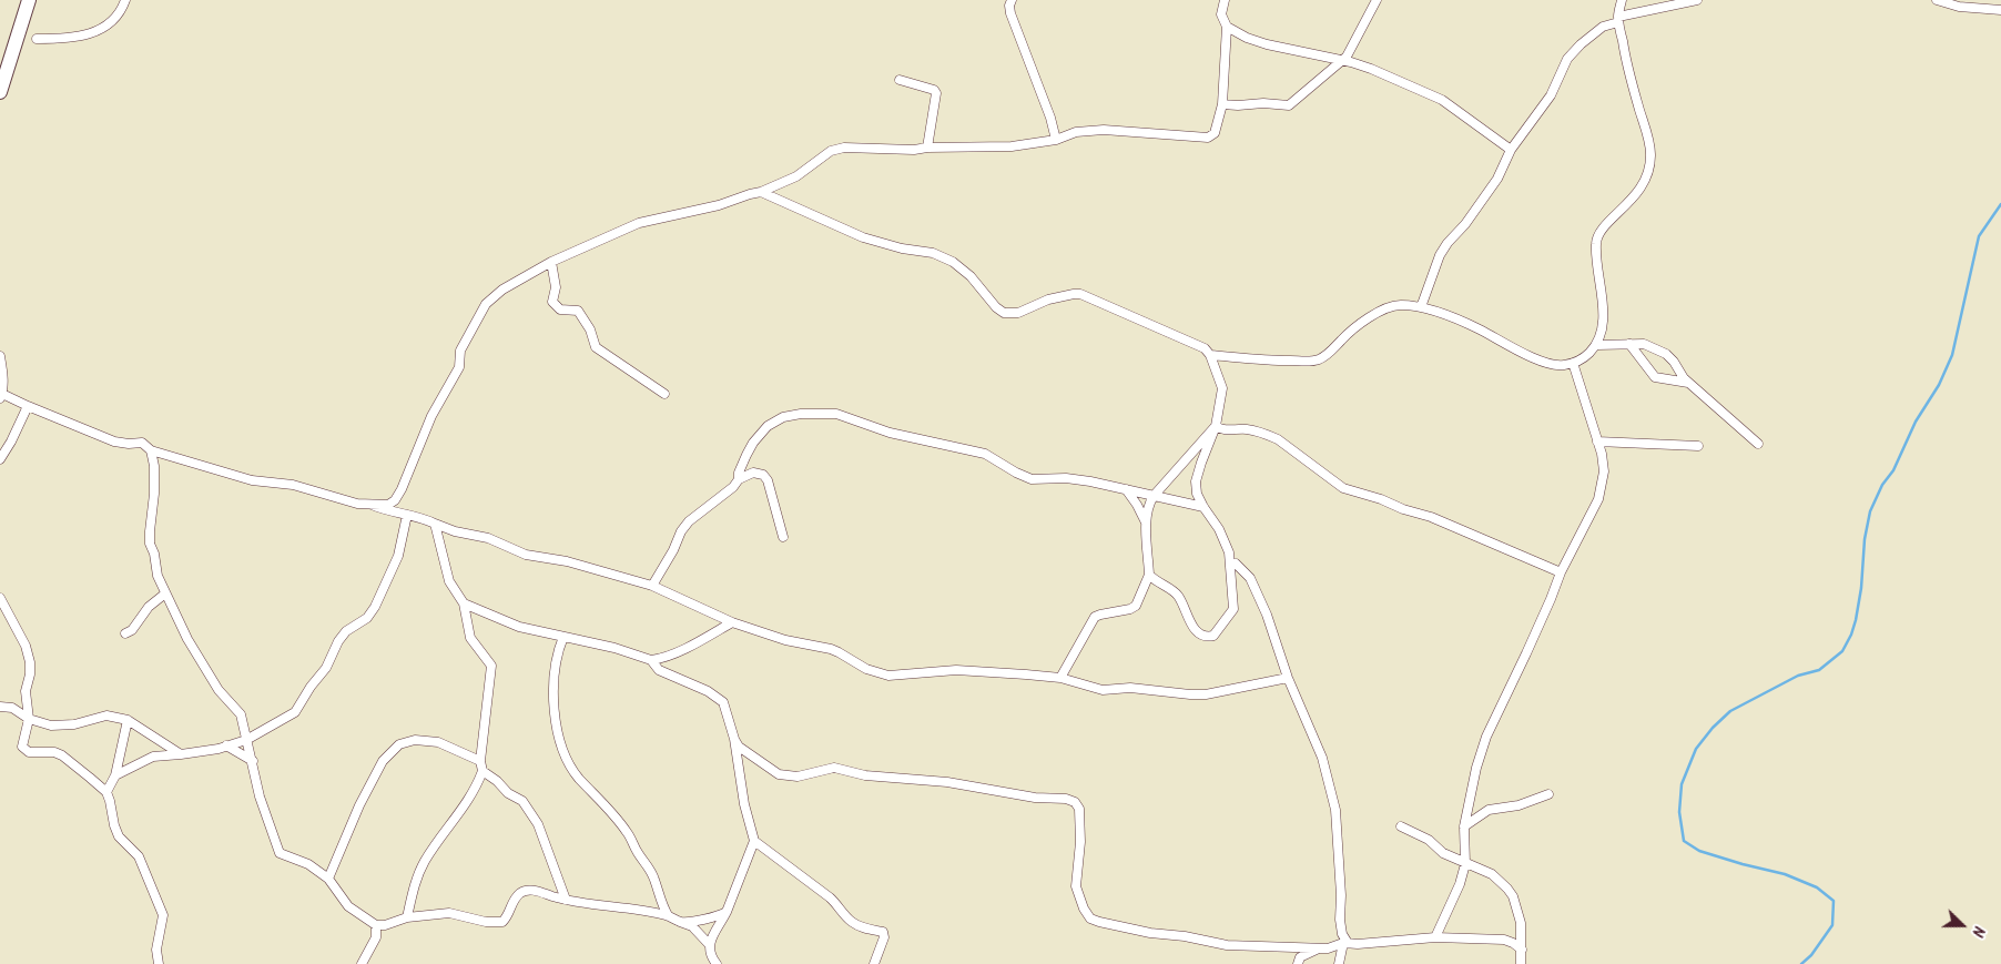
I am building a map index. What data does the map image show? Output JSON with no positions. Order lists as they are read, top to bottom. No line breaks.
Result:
{"north":"right"}
